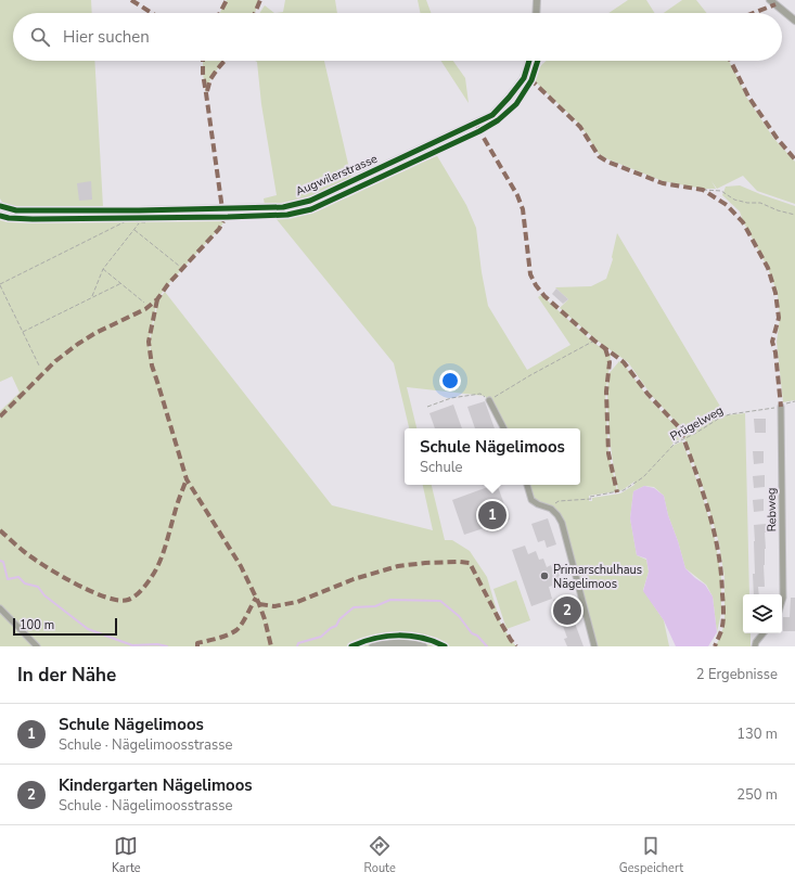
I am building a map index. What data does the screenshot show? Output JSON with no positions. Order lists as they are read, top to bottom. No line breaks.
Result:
{"streets":{"street":["Augwilerstrasse","Rebweg"],"path":["Prügelweg"]},"crossings":[["Prügelweg","Rebweg"]],"places":["Primarschulhaus Nägelimoos"],"scale_bar":"100 m","page":{"search":"Hier suchen","popup":["Schule Nägelimoos","Schule"],"pins":["1","2"],"scale":"100 m","heading":["In der Nähe","2 Ergebnisse"],"list":[{"mark":"1","name":"Schule Nägelimoos","note":"Schule · Nägelimoosstrasse","value":"130 m"},{"mark":"2","name":"Kindergarten Nägelimoos","note":"Schule · Nägelimoosstrasse","value":"250 m"}],"nav":["Karte","Route","Gespeichert"]}}
